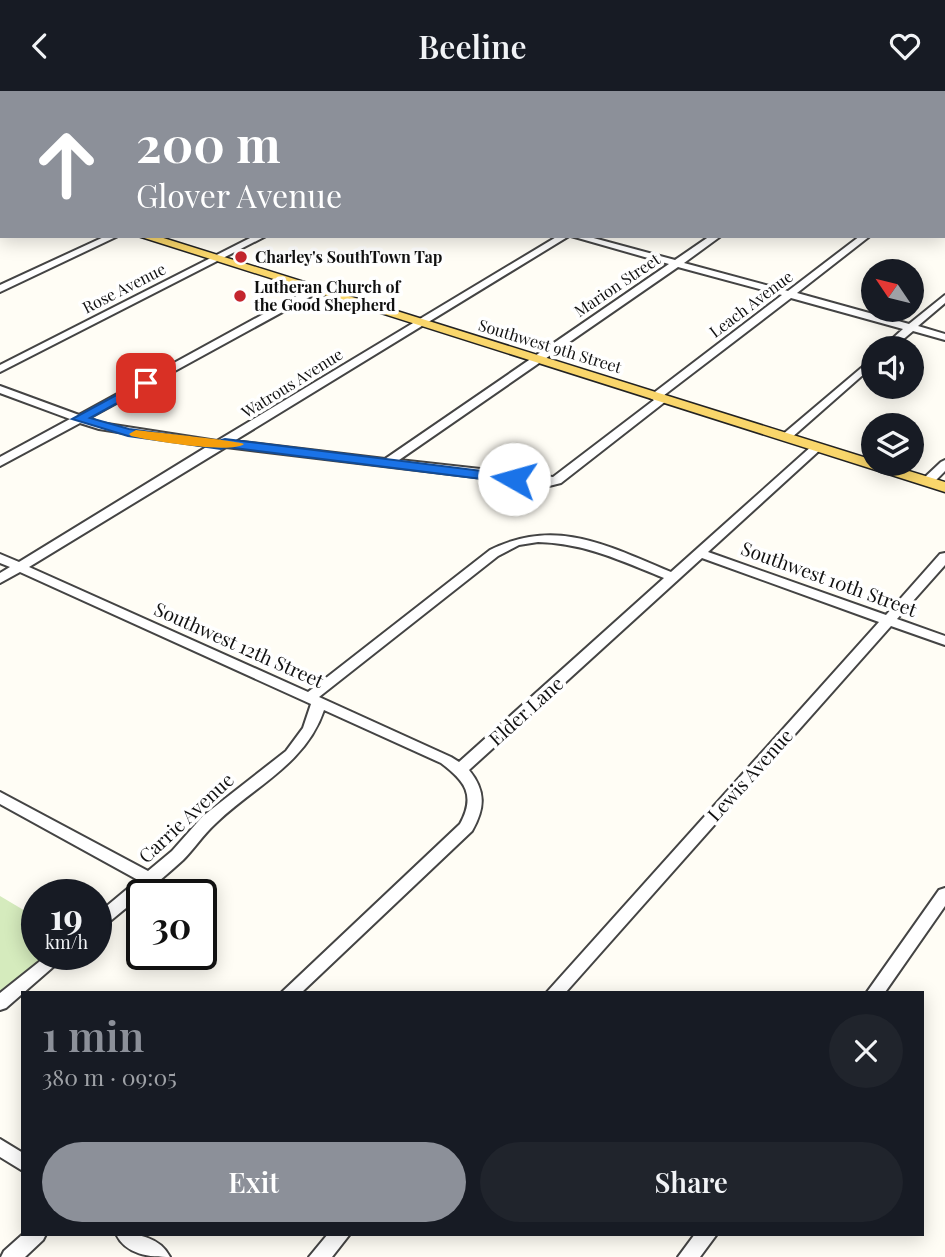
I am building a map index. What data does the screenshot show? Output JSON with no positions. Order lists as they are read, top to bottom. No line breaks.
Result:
{"streets":{"main road":["Southwest 9th Street"],"street":["Marion Street","Rose Avenue","Leach Avenue","Watrous Avenue","Southwest 10th Street","Southwest 12th Street","Elder Lane","Lewis Avenue","Carrie Avenue"]},"crossings":[["Marion Street","Leach Avenue"],["Marion Street","Southwest 9th Street"],["Rose Avenue","Southwest 9th Street"],["Leach Avenue","Southwest 9th Street"],["Southwest 9th Street","Watrous Avenue"],["Southwest 9th Street","Elder Lane"],["Watrous Avenue","Southwest 12th Street"],["Southwest 10th Street","Elder Lane"],["Southwest 10th Street","Lewis Avenue"],["Southwest 12th Street","Elder Lane"],["Southwest 12th Street","Carrie Avenue"],["Elder Lane","Carrie Avenue"]],"places":["Charley's SouthTown Tap","Lutheran Church of the Good Shepherd"],"north":"top left","page":{"header":"Beeline","turn":["200 m","Glover Avenue"],"speed":"19 km/h","limit":"30","heading":["1 min","380 m · 09:05"],"buttons":["Exit","Share"]}}
